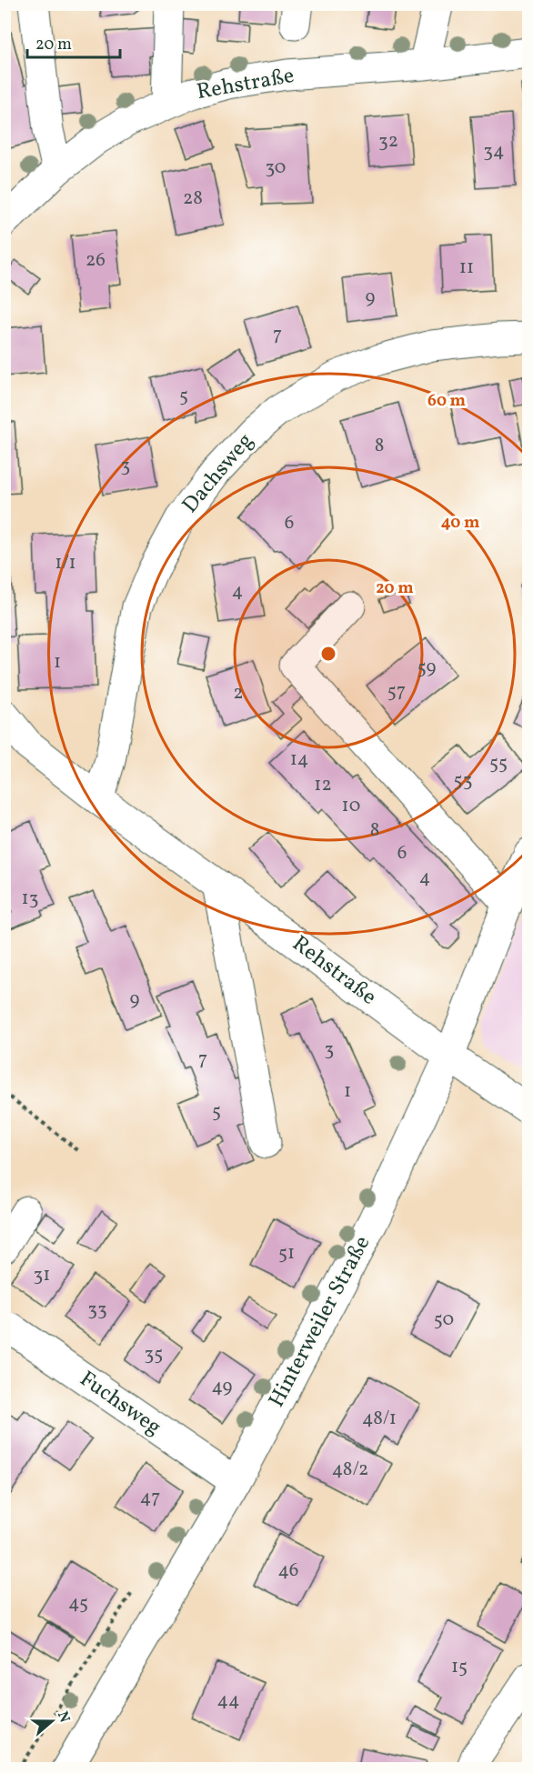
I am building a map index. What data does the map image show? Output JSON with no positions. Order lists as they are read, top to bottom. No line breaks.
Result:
{"streets":{"street":["Rehstraße","Dachsweg","Hinterweiler Straße","Fuchsweg"]},"crossings":[["Rehstraße","Dachsweg"],["Rehstraße","Hinterweiler Straße"],["Hinterweiler Straße","Fuchsweg"]],"house_numbers":["32","34","30","28","26","11","9","7","5","8","3","6","1/1","4","1","59","57","2","14","55","53","12","10","8","6","4","13","9","3","7","1","5","51","31","33","50","35","49","48/1","48/2","47","46","45","15","44"],"scale_bar":"20 m","north":"right","rings":["60 m","40 m","20 m"]}
